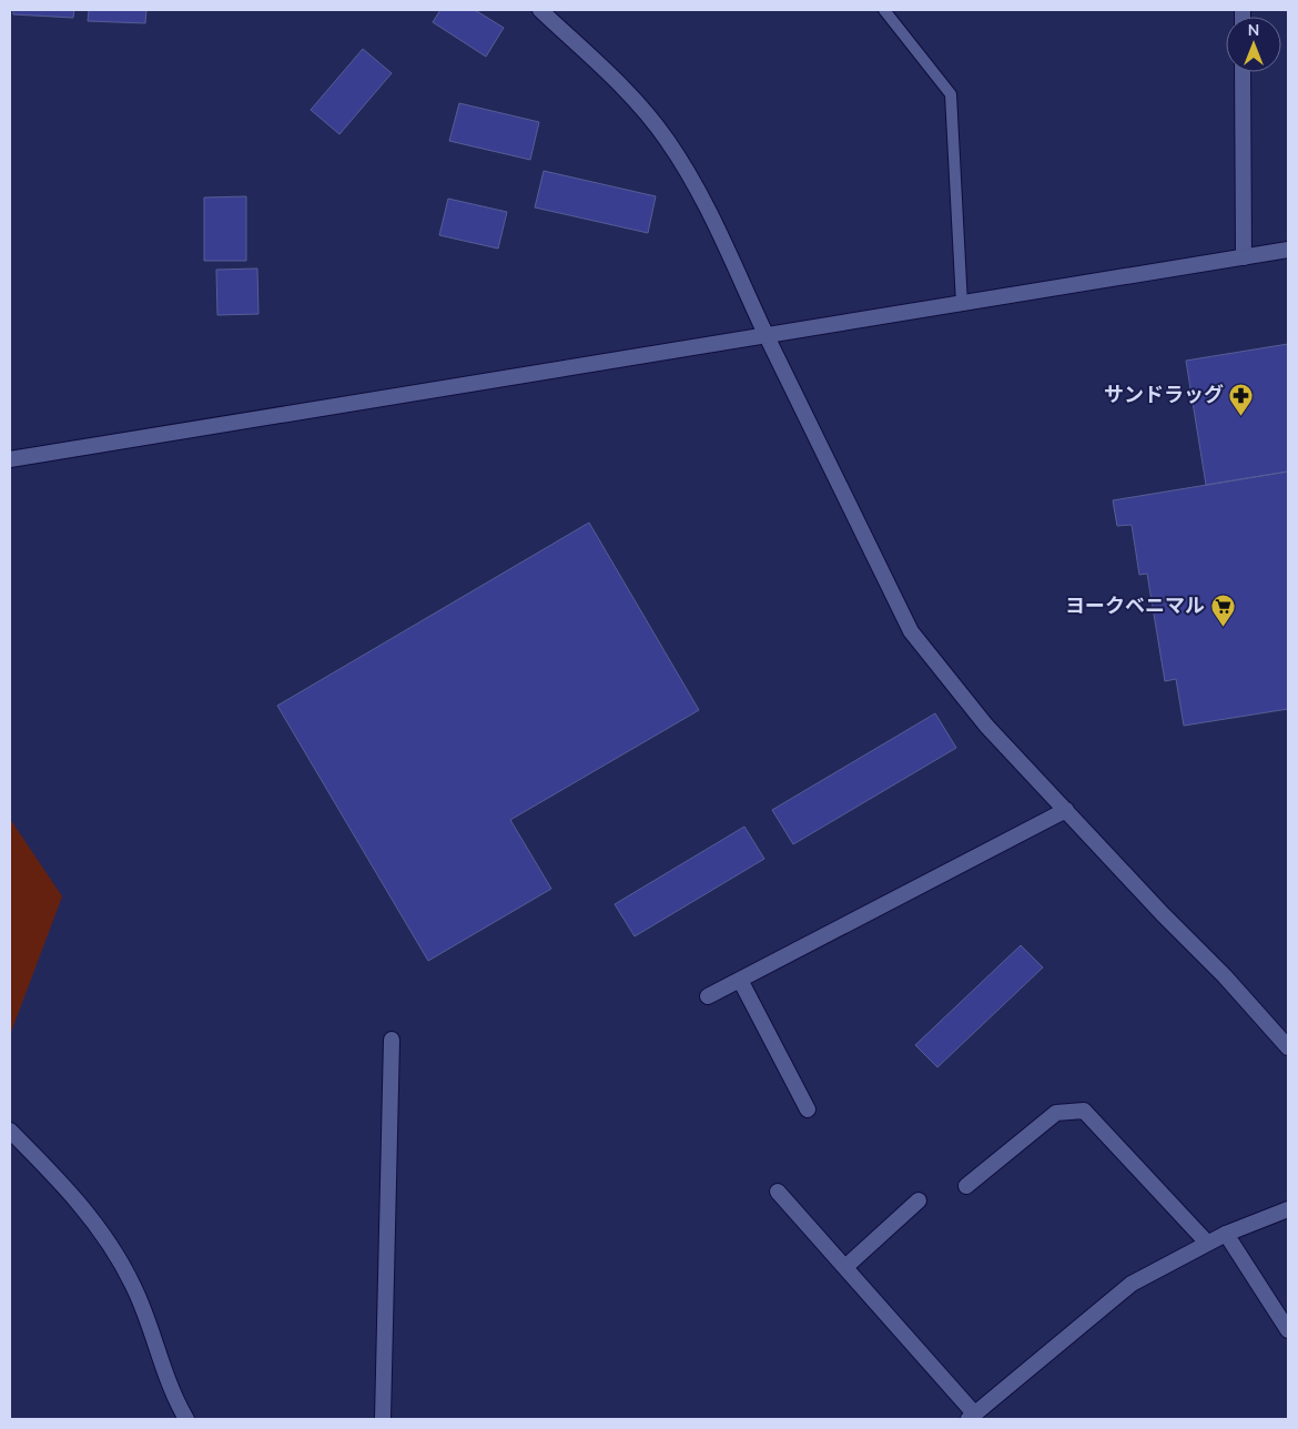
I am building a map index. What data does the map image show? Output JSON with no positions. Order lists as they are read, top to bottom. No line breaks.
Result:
{"places":{"pharmacy":["サンドラッグ"],"supermarket":["ヨークベニマル"]},"north":"top"}
